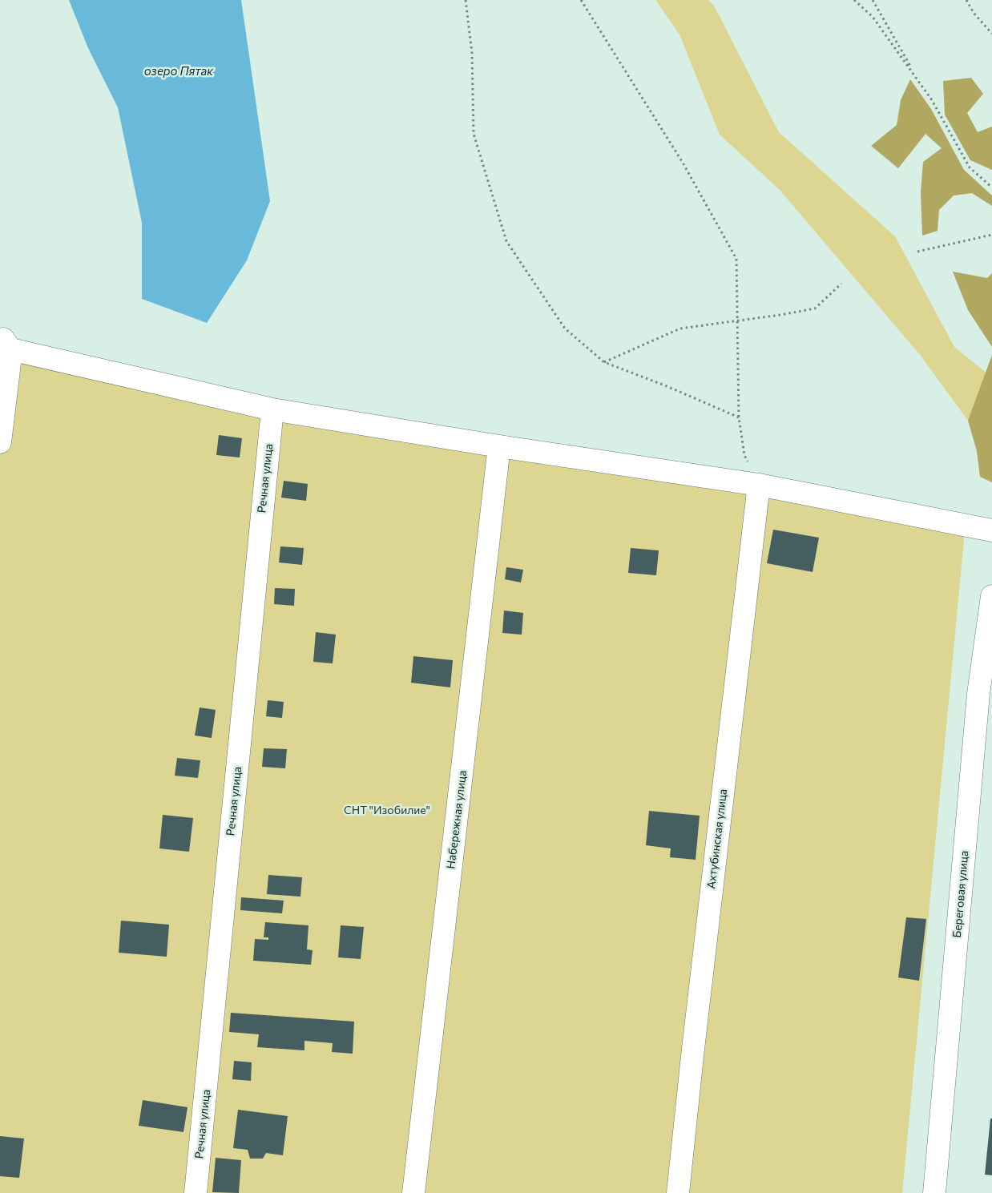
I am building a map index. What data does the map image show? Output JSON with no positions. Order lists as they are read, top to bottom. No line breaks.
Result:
{"streets":{"lane":["Речная улица","Набережная улица","Ахтубинская улица","Береговая улица"]},"water":["озеро Пятак"],"parks":["СНТ \"Изобилие\""]}
